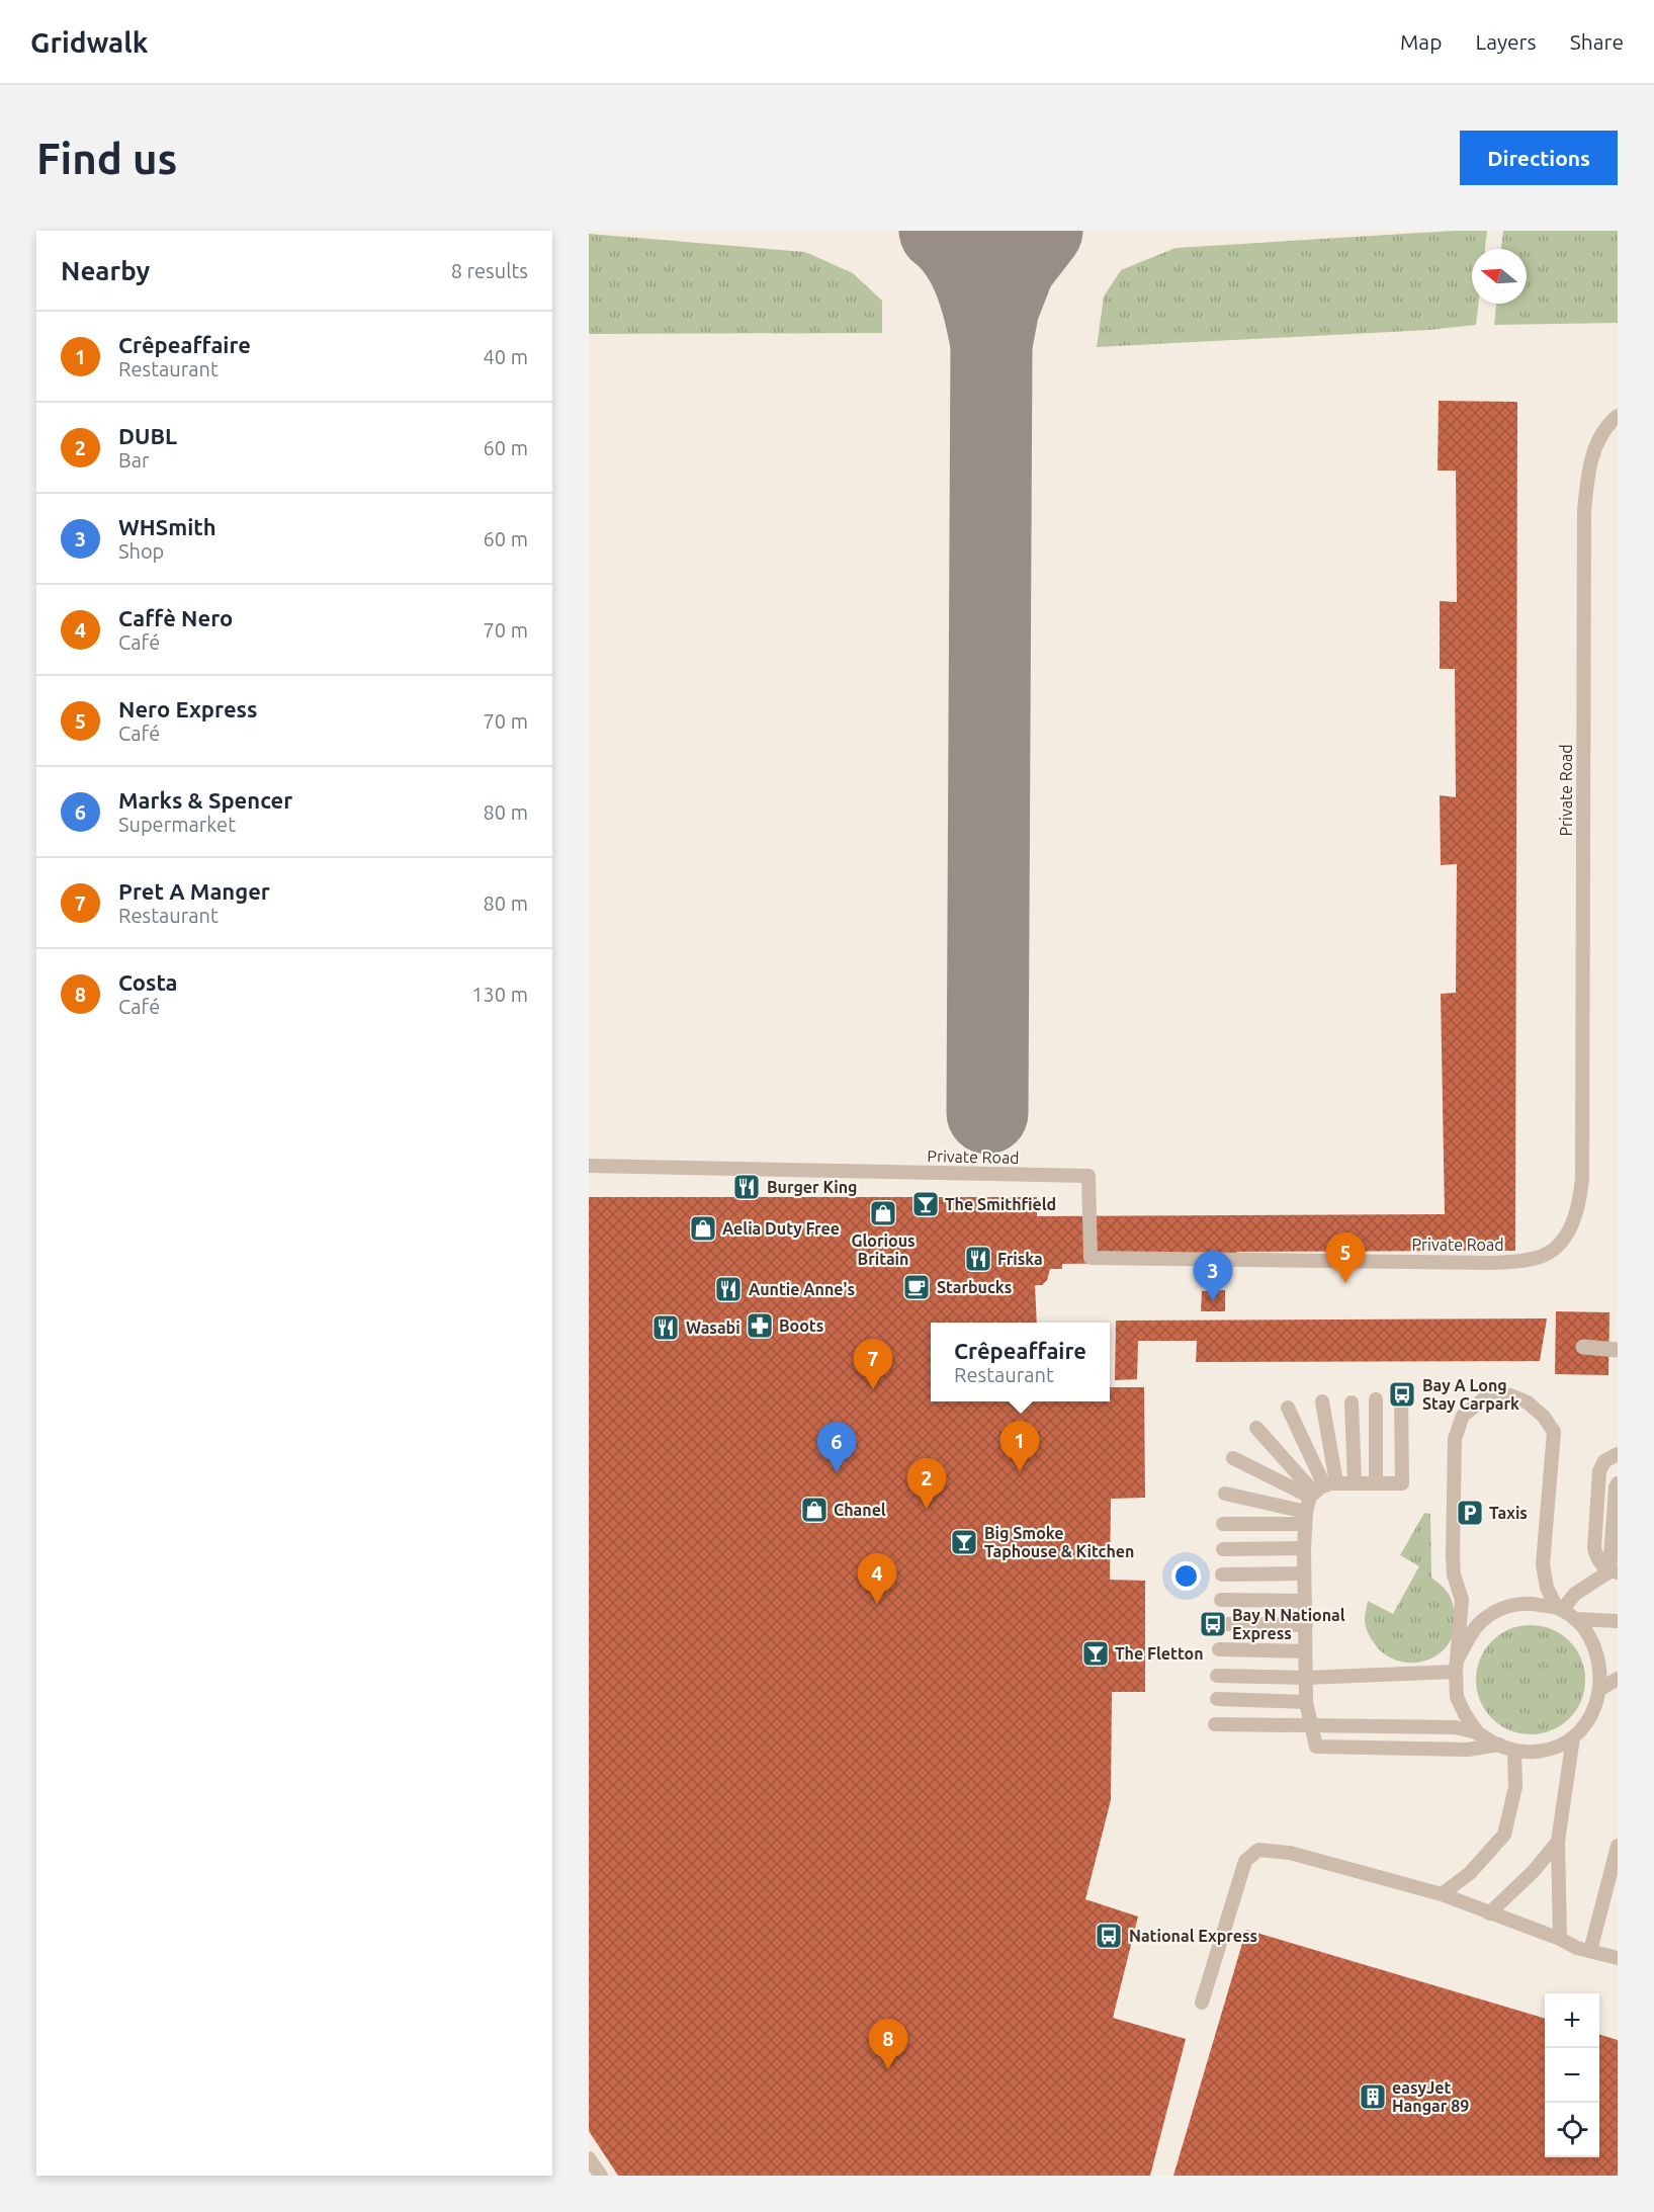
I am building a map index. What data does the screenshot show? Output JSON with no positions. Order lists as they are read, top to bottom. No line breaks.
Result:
{"streets":{"lane":["Private Road"]},"places":{"restaurant":["Burger King","Friska","Auntie Anne's","Wasabi"],"bar":["The Smithfield","Big Smoke Taphouse & Kitchen","The Fletton"],"shop":["Glorious Britain","Aelia Duty Free","Chanel"],"cafe":["Starbucks"],"pharmacy":["Boots"],"bus stop":["Bay A Long Stay Carpark","Bay N National Express","National Express"],"parking":["Taxis"],"building":["easyJet Hangar 89"]},"north":"left","page":{"header":"Gridwalk","nav":["Map","Layers","Share"],"buttons":"Directions","title":"Find us","heading":["Nearby","8 results"],"list":[{"mark":"1","name":"Crêpeaffaire","note":"Restaurant","value":"40 m"},{"mark":"2","name":"DUBL","note":"Bar","value":"60 m"},{"mark":"3","name":"WHSmith","note":"Shop","value":"60 m"},{"mark":"4","name":"Caffè Nero","note":"Café","value":"70 m"},{"mark":"5","name":"Nero Express","note":"Café","value":"70 m"},{"mark":"6","name":"Marks & Spencer","note":"Supermarket","value":"80 m"},{"mark":"7","name":"Pret A Manger","note":"Restaurant","value":"80 m"},{"mark":"8","name":"Costa","note":"Café","value":"130 m"}],"pins":["5","3","7","1","6","2","4","8"],"popup":["Crêpeaffaire","Restaurant"],"map_buttons":["+","−"]}}
